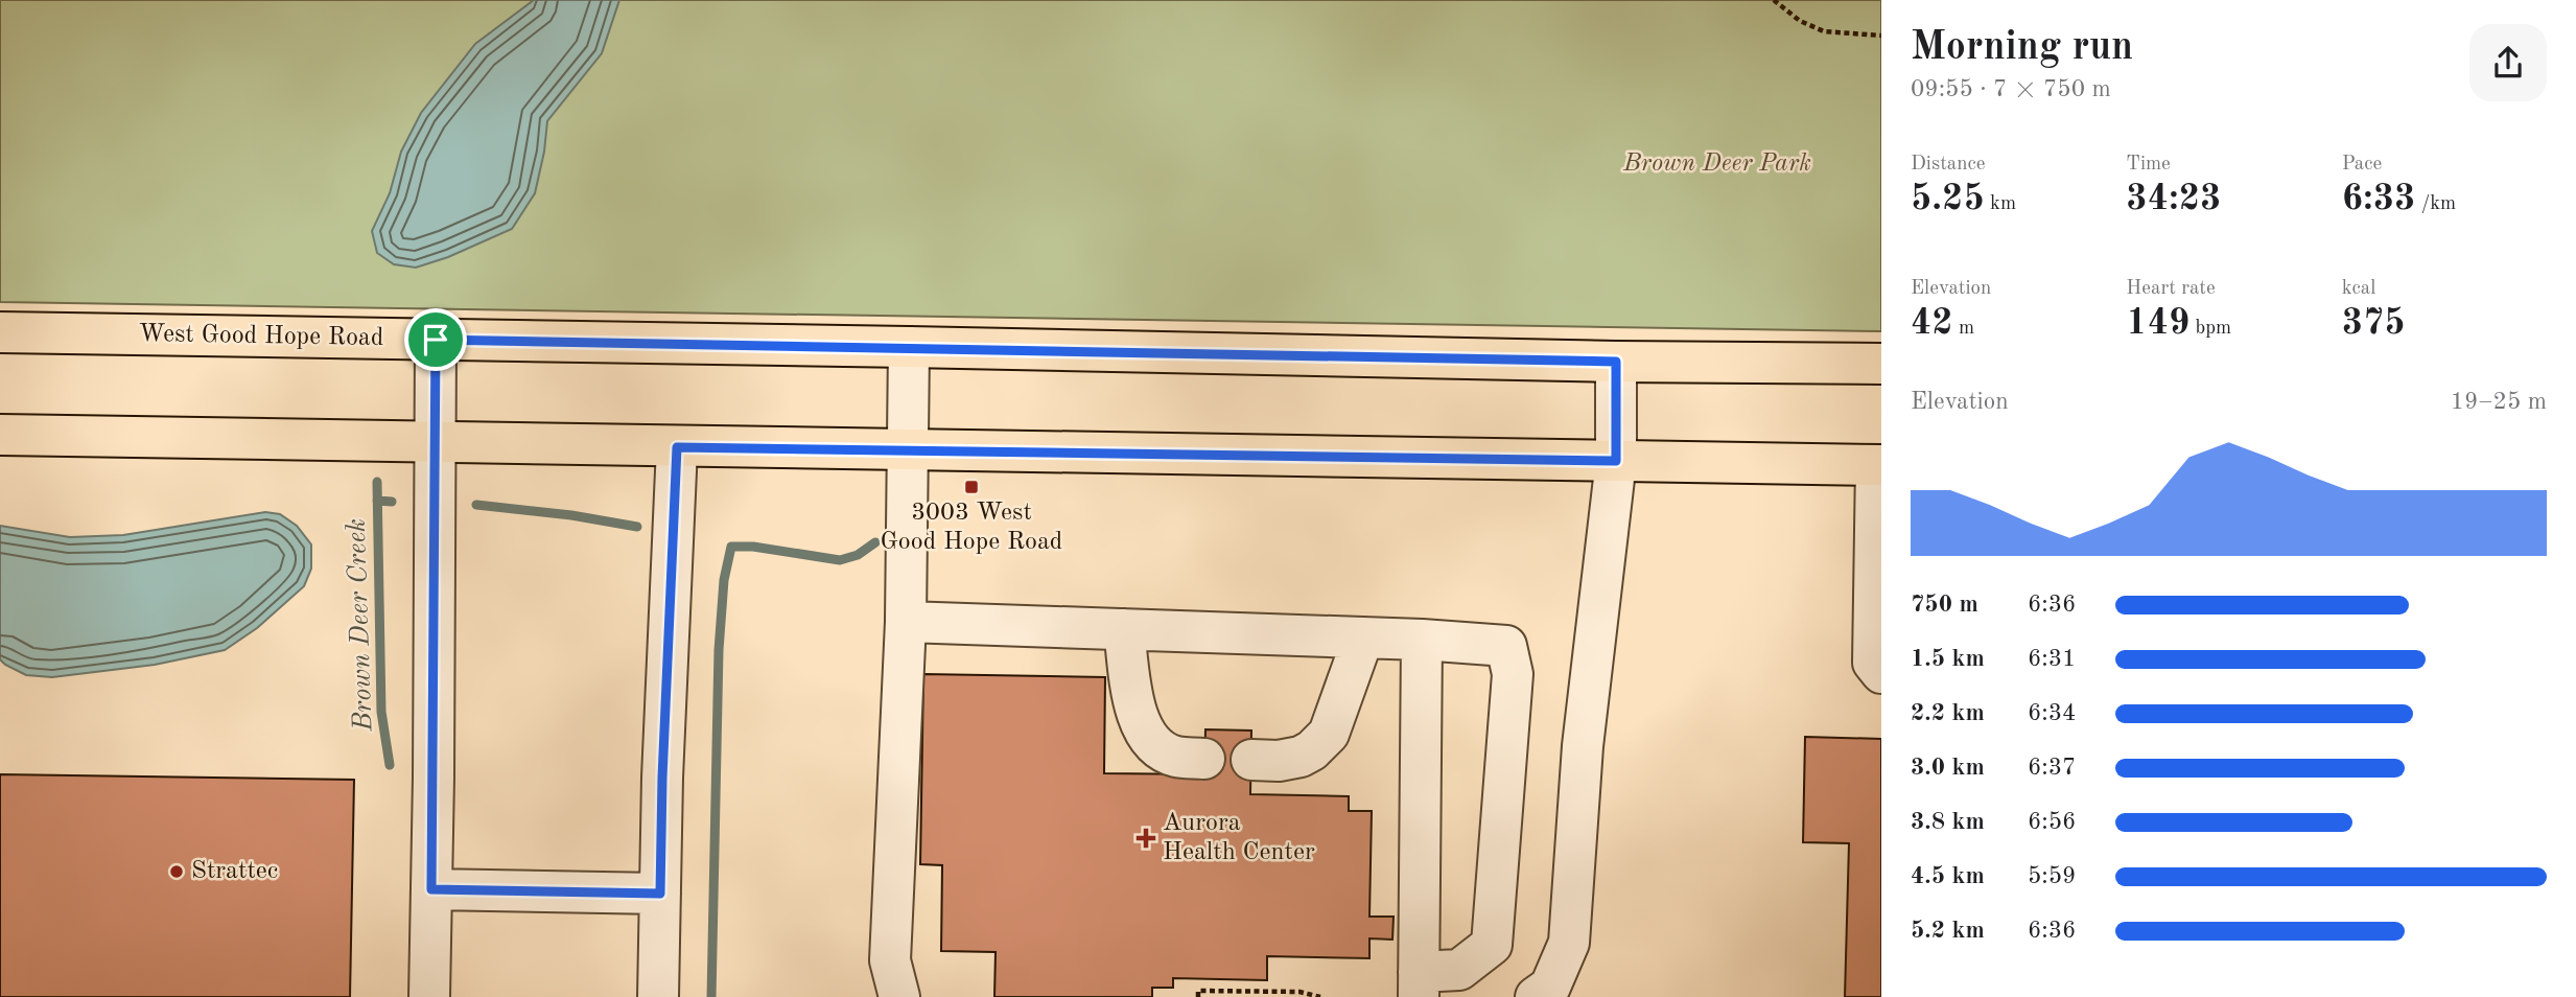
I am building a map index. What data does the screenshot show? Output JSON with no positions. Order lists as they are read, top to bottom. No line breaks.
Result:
{"streets":{"main road":["West Good Hope Road"]},"water":["Brown Deer Creek"],"parks":["Brown Deer Park"],"places":{"transit":["3003 West Good Hope Road"],"health":["Aurora Health Center"],"other":["Strattec"]},"page":{"heading":["Morning run","09:55 · 7 × 750 m"],"stats":[["Distance","5.25 km"],["Time","34:23"],["Pace","6:33 /km"],["Elevation","42 m"],["Heart rate","149 bpm"],["kcal","375"]],"chart":["Elevation","19–25 m"],"list":[{"name":"750 m","note":"6:36"},{"name":"1.5 km","note":"6:31"},{"name":"2.2 km","note":"6:34"},{"name":"3.0 km","note":"6:37"},{"name":"3.8 km","note":"6:56"},{"name":"4.5 km","note":"5:59"},{"name":"5.2 km","note":"6:36"}]}}
